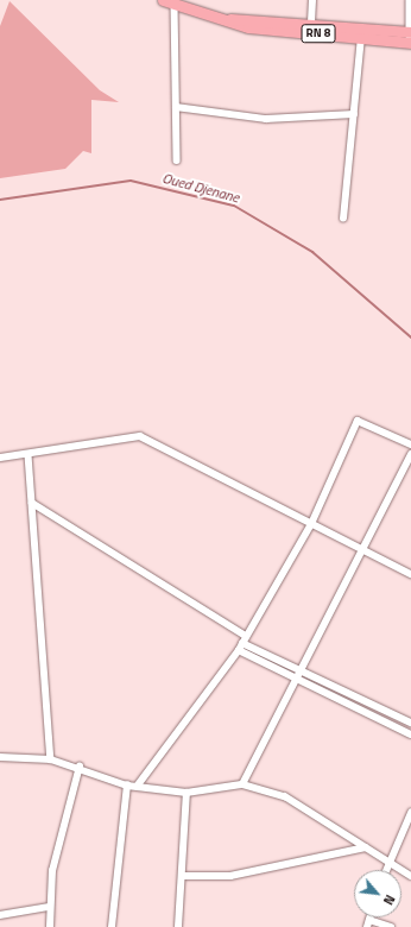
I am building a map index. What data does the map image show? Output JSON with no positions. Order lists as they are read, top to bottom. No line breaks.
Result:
{"streets":{"main road":["RN 8"]},"water":["Oued Djenane"],"north":"bottom right"}
